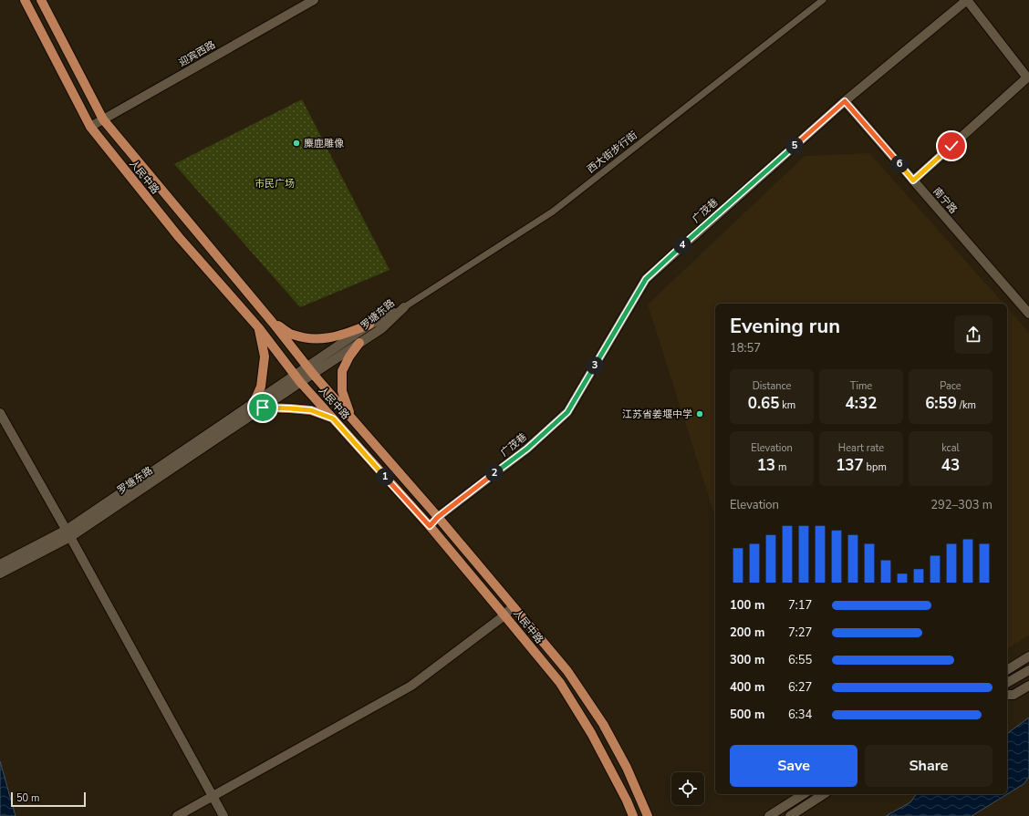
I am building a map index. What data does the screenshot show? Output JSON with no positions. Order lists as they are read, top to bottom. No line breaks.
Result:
{"streets":{"main road":["人民中路"],"street":["迎宾西路","西大街步行街","南宁路","广茂巷","罗塘东路"]},"crossings":[["迎宾西路","人民中路"],["西大街步行街","罗塘东路"],["人民中路","广茂巷"],["人民中路","罗塘东路"],["南宁路","广茂巷"]],"parks":["市民广场"],"places":["麋鹿雕像","江苏省姜堰中学"],"scale_bar":"50 m","page":{"pins":["5","6","4","3","2","1"],"heading":["Evening run","18:57"],"stats":[["Distance","0.65 km"],["Time","4:32"],["Pace","6:59 /km"],["Elevation","13 m"],["Heart rate","137 bpm"],["kcal","43"]],"chart":["Elevation","292–303 m"],"list":[{"name":"100 m","note":"7:17"},{"name":"200 m","note":"7:27"},{"name":"300 m","note":"6:55"},{"name":"400 m","note":"6:27"},{"name":"500 m","note":"6:34"}],"buttons":["Save","Share"],"scale":"50 m"}}
